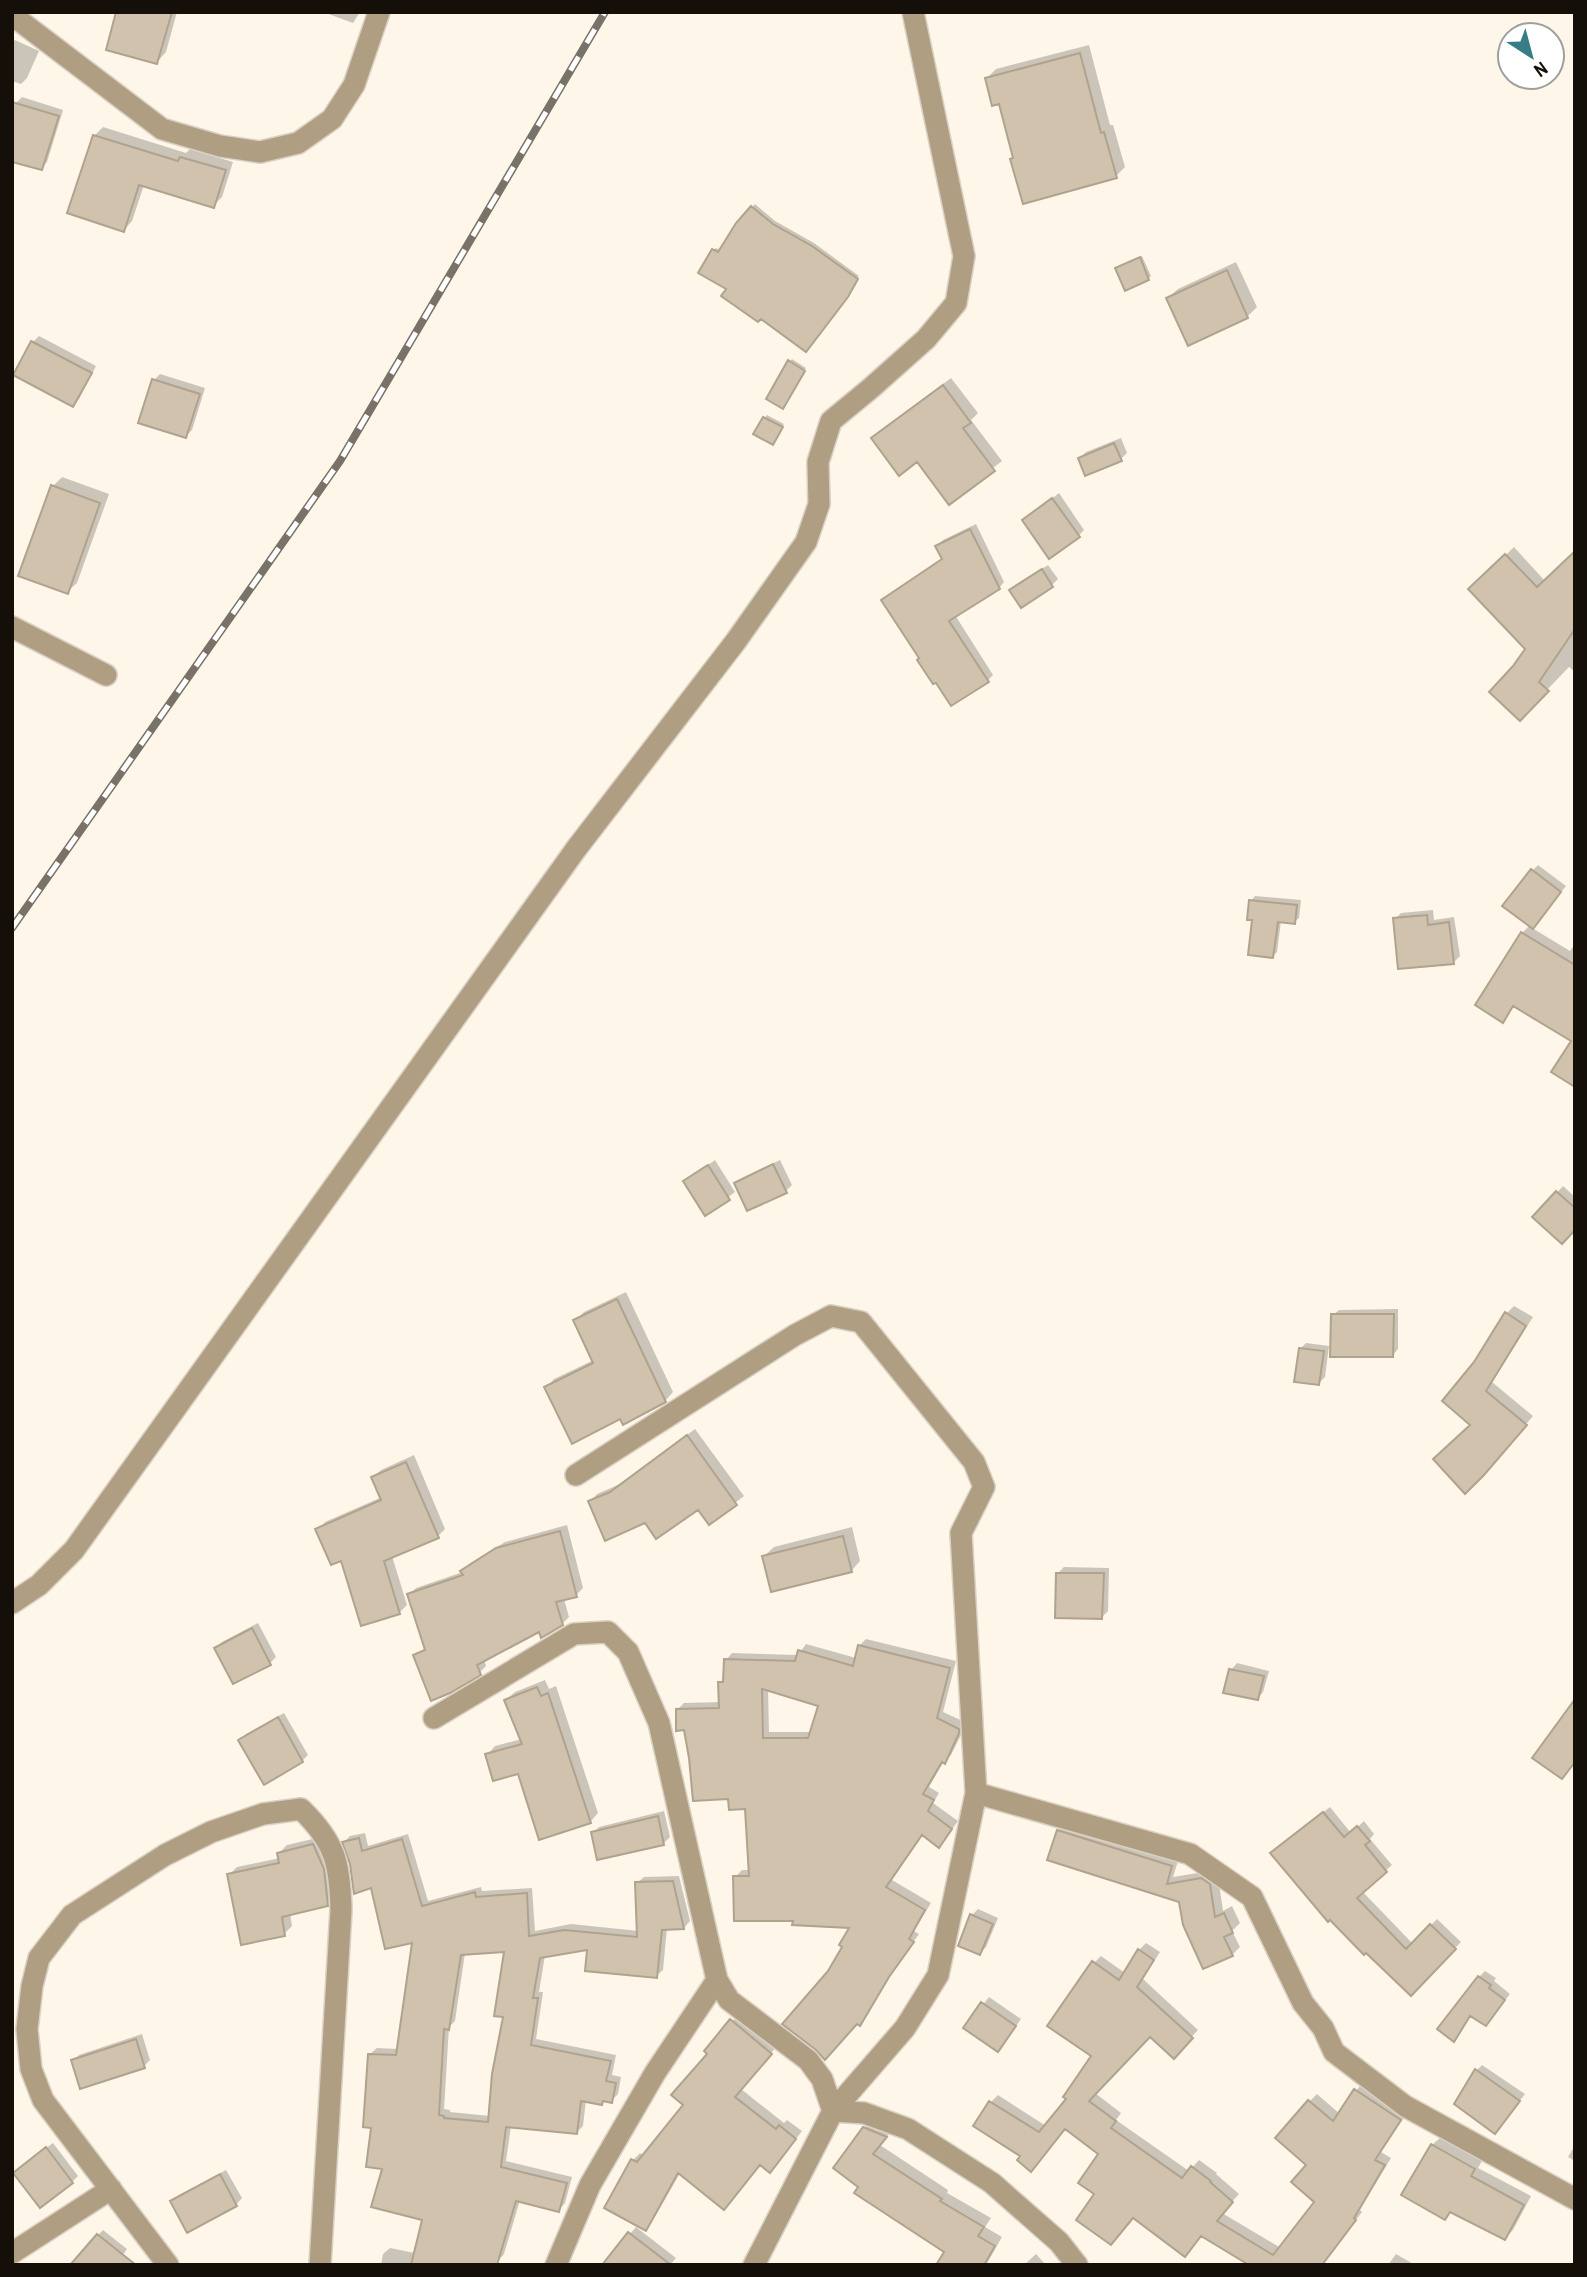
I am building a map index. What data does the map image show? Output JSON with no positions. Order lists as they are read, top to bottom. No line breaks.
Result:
{"north":"bottom right"}
